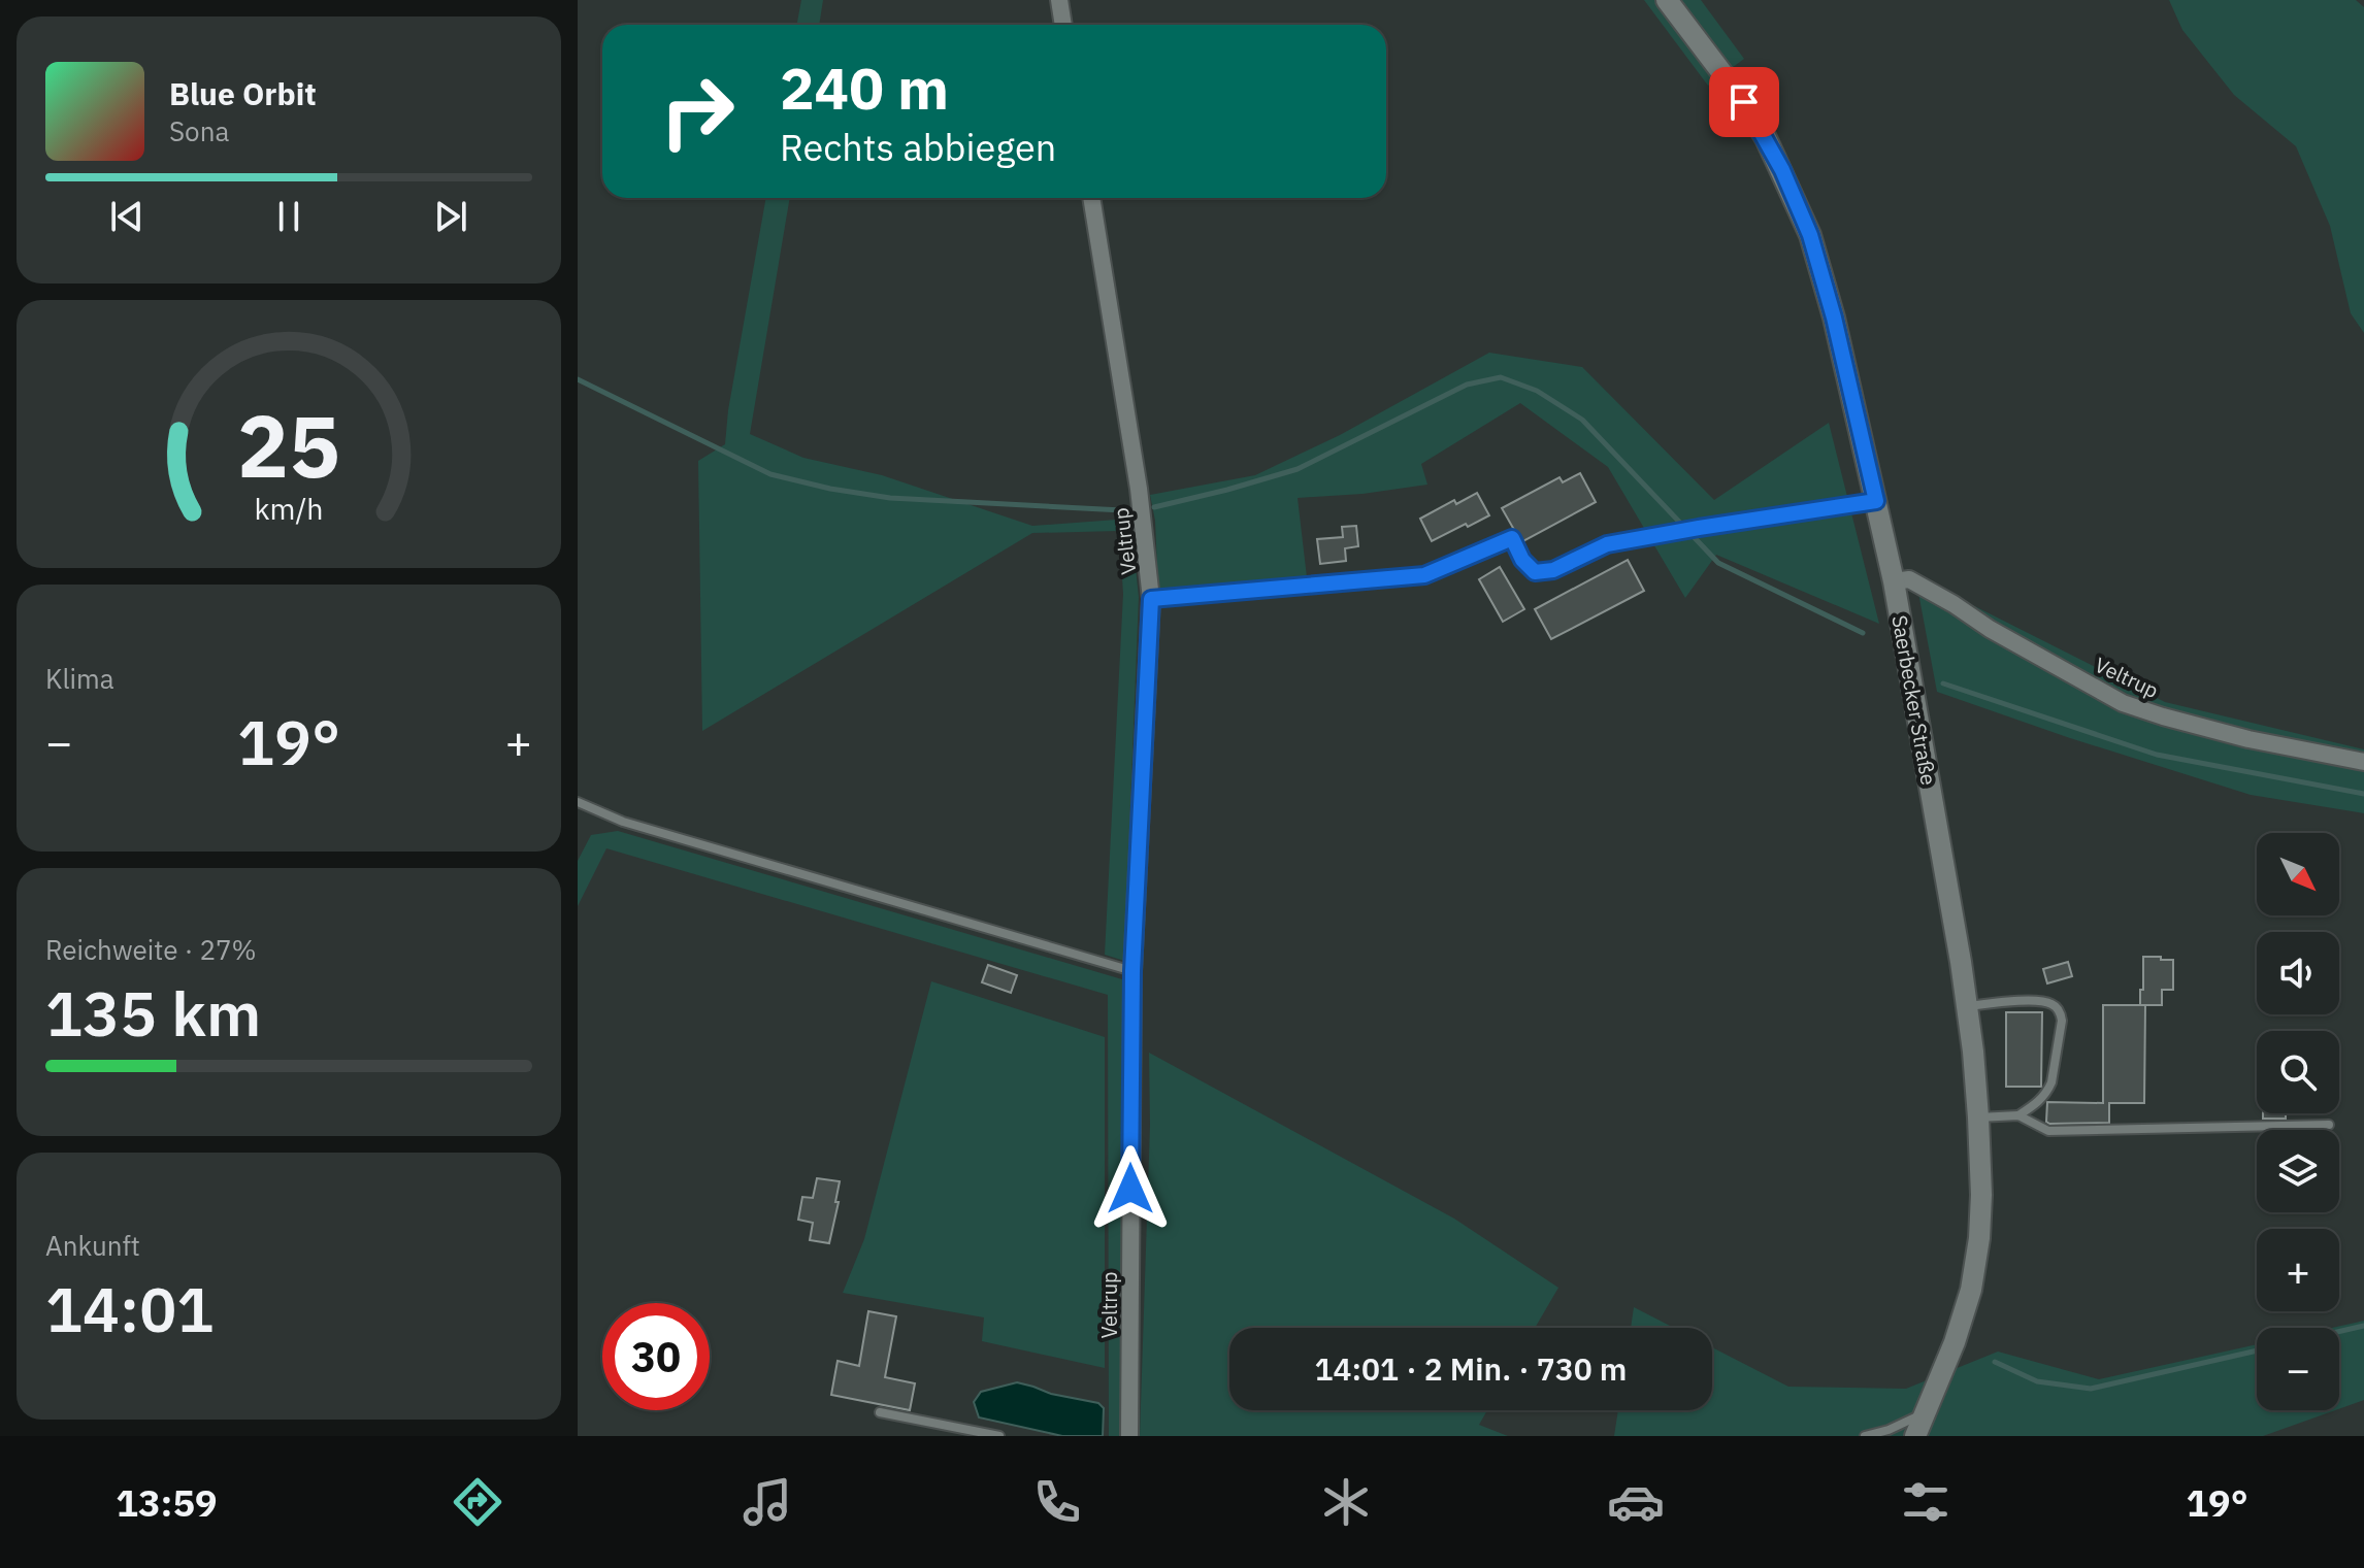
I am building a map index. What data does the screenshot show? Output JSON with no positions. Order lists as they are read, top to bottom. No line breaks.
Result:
{"streets":{"main road":["Saerbecker Straße"],"street":["Veltrup"]},"crossings":[["Veltrup","Saerbecker Straße"]],"north":"bottom right","page":{"turn":["240 m","Rechts abbiegen"],"song":["Blue Orbit","Sona"],"tile":["Klima",["Reichweite · 27%","135 km"],["Ankunft","14:01"]],"heat":["−","19°","+"],"map_buttons":["+","−"],"limit":"30","trip":"14:01 · 2 Min. · 730 m","tabs":["13:59","19°"],"gauge":["25","km/h"]}}
